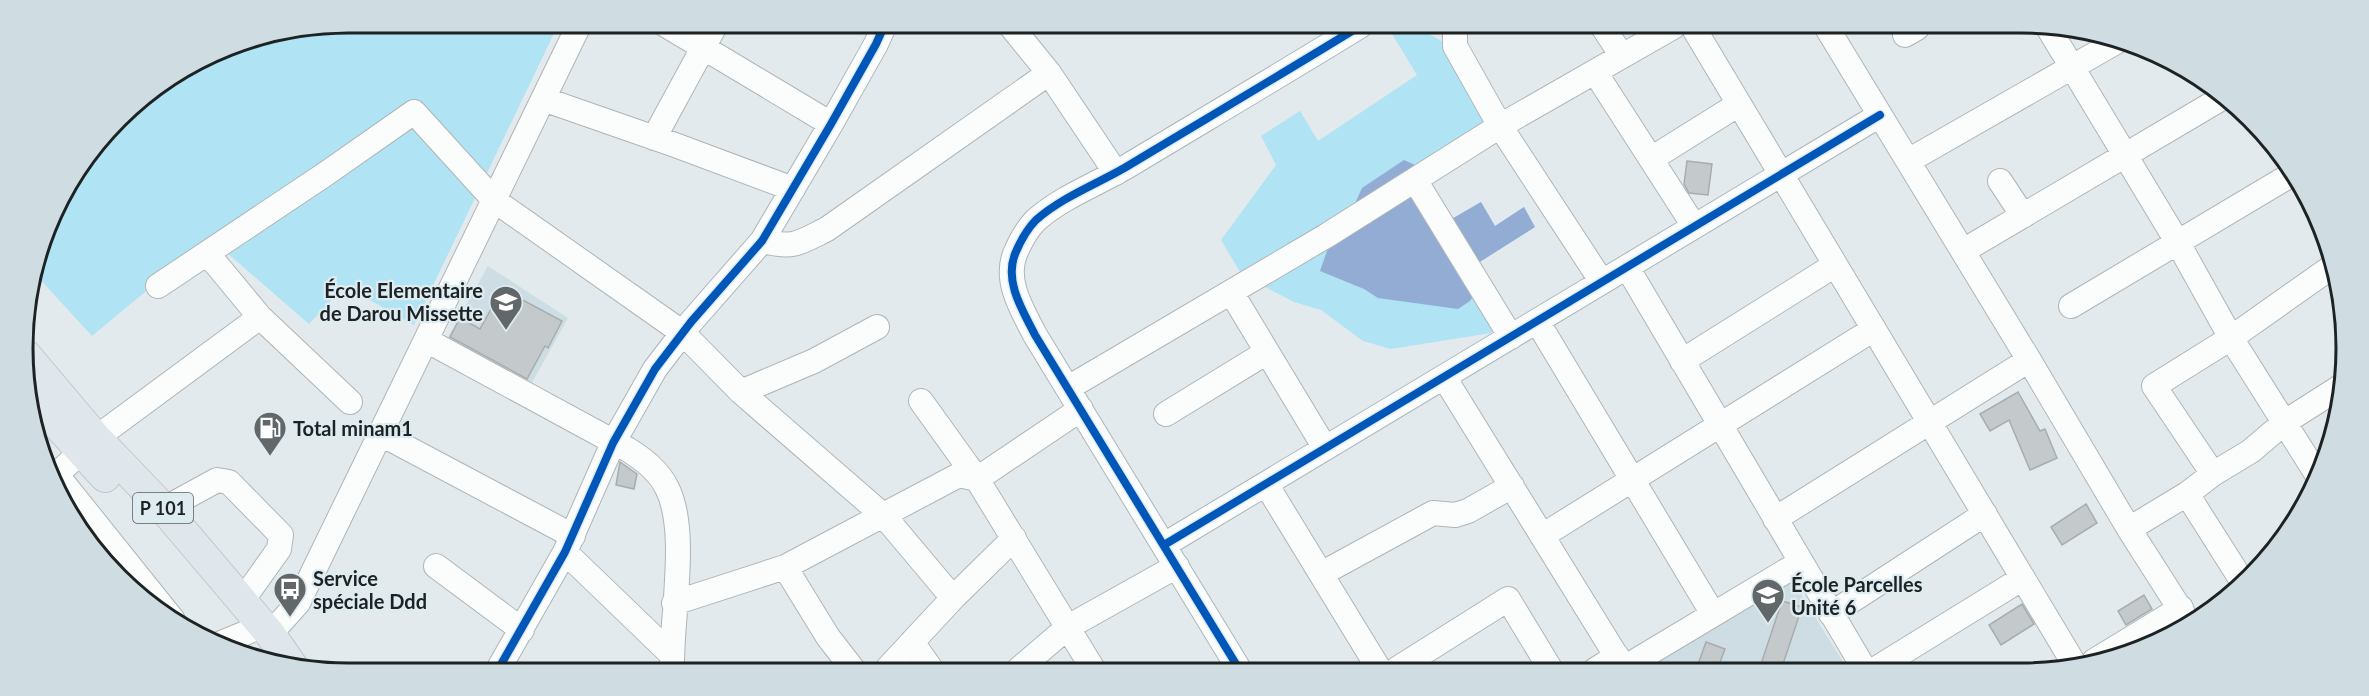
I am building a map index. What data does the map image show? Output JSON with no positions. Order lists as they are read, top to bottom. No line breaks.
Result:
{"streets":{"main road":["P 101"]},"places":{"school or university":["École Elementaire de Darou Missette","École Parcelles Unité 6"],"fuel station":["Total minam1"],"bus stop":["Service spéciale Ddd"]}}
